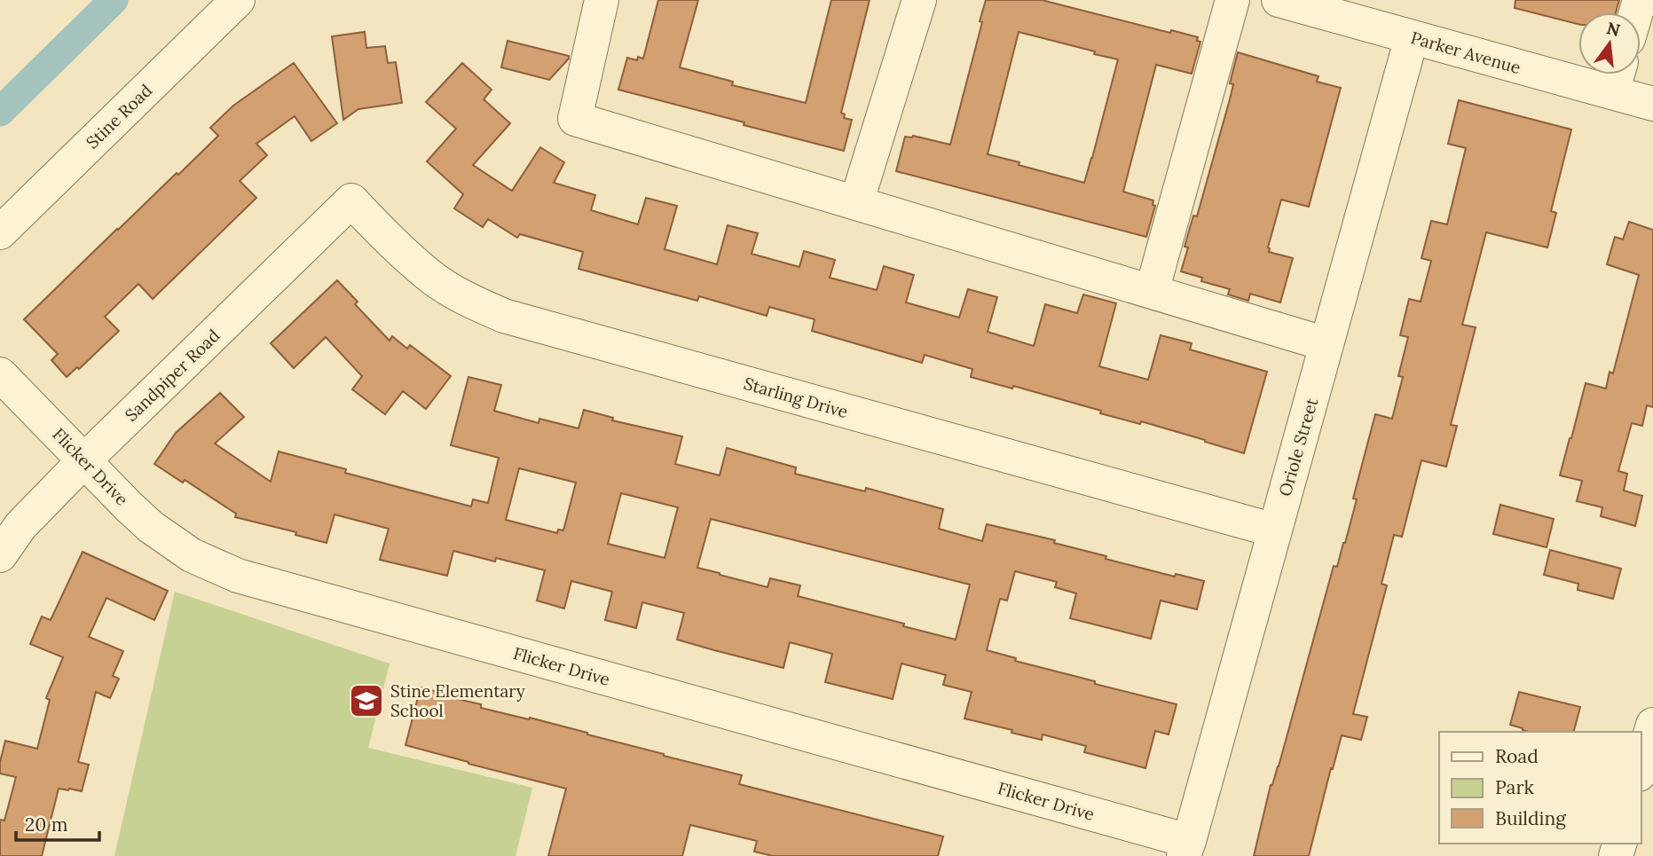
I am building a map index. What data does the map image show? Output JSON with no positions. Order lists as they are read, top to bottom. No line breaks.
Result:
{"streets":{"street":["Parker Avenue","Stine Road","Sandpiper Road","Starling Drive","Oriole Street","Flicker Drive"]},"crossings":[["Parker Avenue","Oriole Street"],["Sandpiper Road","Starling Drive"],["Sandpiper Road","Flicker Drive"],["Starling Drive","Oriole Street"],["Oriole Street","Flicker Drive"]],"places":{"school or university":["Stine Elementary School"]},"legend":["Road","Park","Building"],"scale_bar":"20 m","north":"top"}
